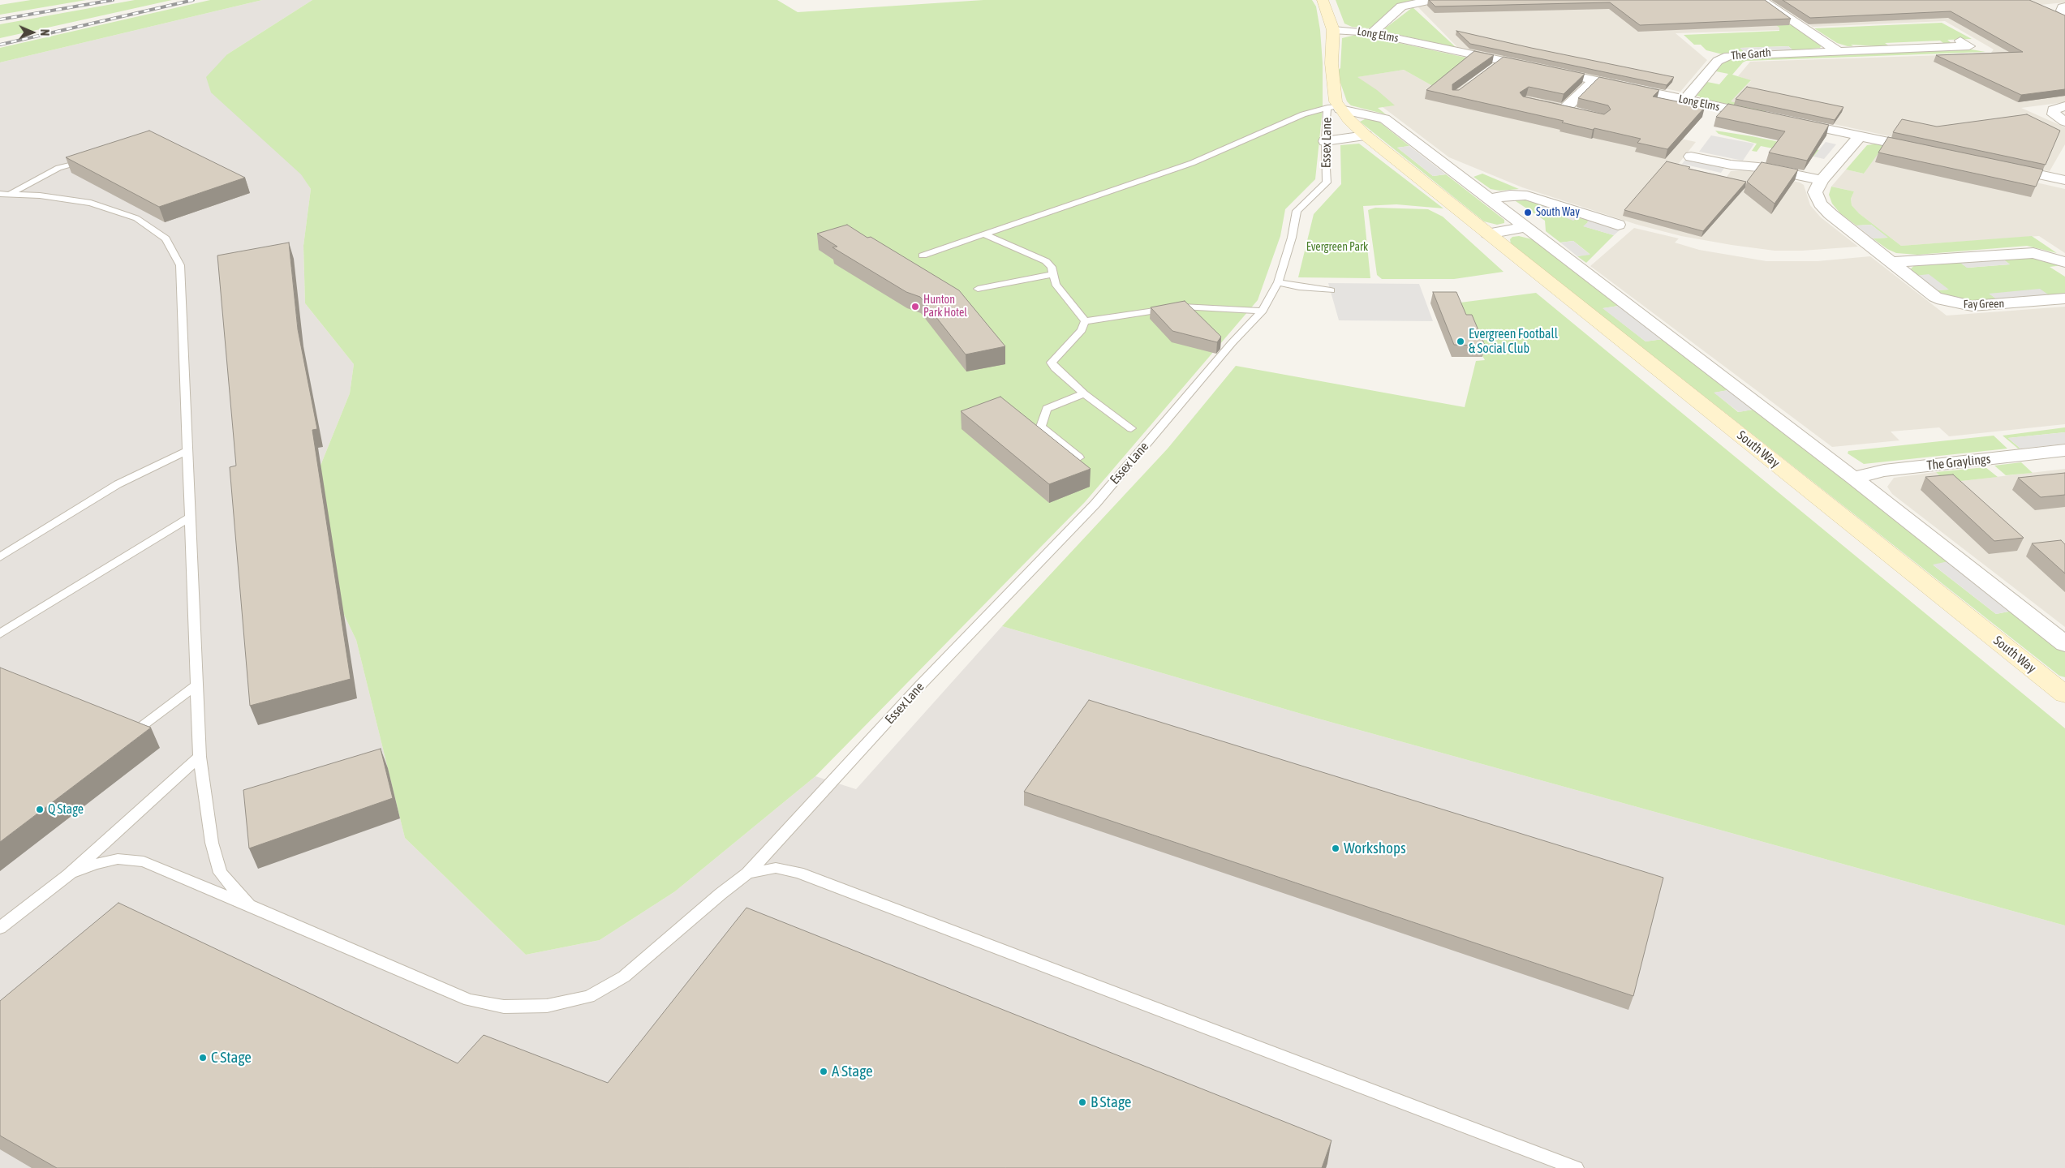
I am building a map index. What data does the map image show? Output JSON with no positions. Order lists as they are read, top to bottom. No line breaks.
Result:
{"streets":{"street":["Long Elms","The Garth","Fay Green","South Way","The Graylings"],"lane":["Essex Lane"]},"crossings":[["Long Elms","The Garth"],["Essex Lane","South Way"]],"parks":["Evergreen Park"],"places":["South Way","Hunton Park Hotel","Evergreen Football & Social Club","Q Stage","Workshops","C Stage","A Stage","B Stage"],"north":"right"}
